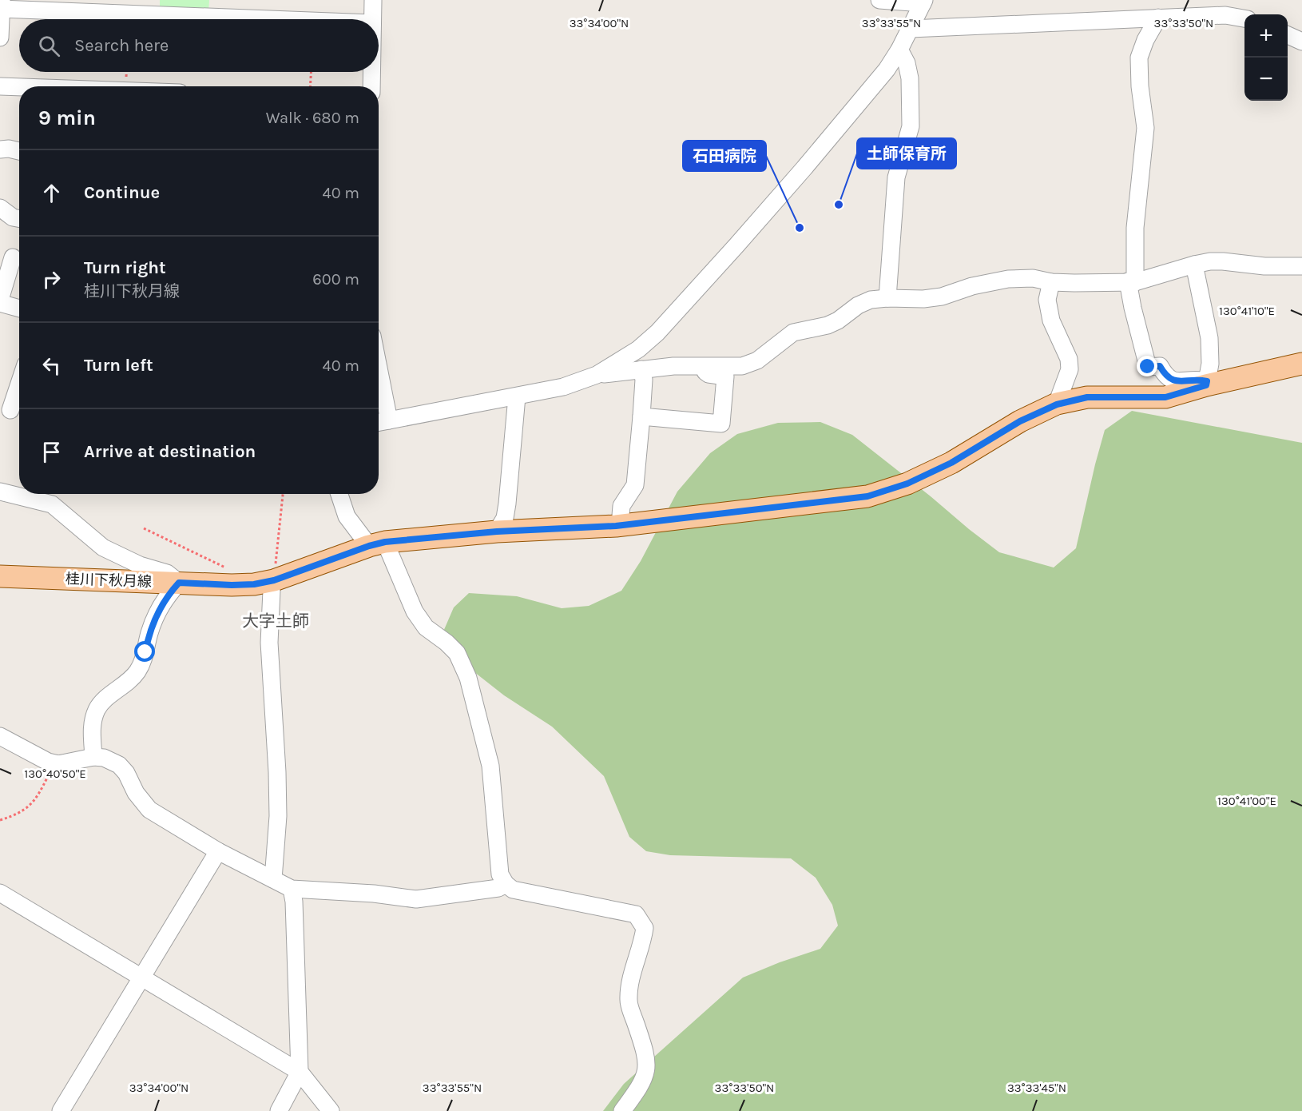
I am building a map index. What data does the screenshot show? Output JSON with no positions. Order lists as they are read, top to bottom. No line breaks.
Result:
{"streets":{"main road":["桂川下秋月線"]},"districts":["大字土師"],"places":["土師保育所","石田病院"],"page":{"map_buttons":["+","−"],"search":"Search here","heading":["9 min","Walk · 680 m"],"list":[["Continue","40 m"],["Turn right","桂川下秋月線","600 m"],["Turn left","40 m"],"Arrive at destination"]},"coordinates":["33°34'00\"N","33°33'55\"N","33°33'50\"N","130°41'10\"E","130°40'50\"E","130°41'00\"E","33°33'45\"N"]}
